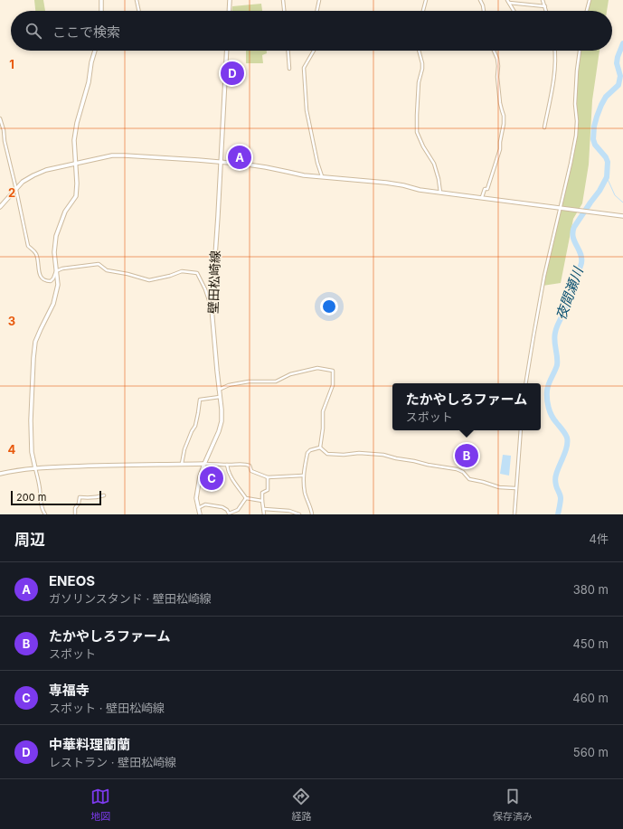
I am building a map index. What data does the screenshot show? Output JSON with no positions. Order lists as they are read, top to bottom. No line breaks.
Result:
{"streets":{"street":["壁田松崎線"]},"water":["夜間瀬川"],"scale_bar":"200 m","page":{"search":"ここで検索","pins":["D","A","B","C"],"popup":["たかやしろファーム","スポット"],"scale":"200 m","heading":["周辺","4件"],"list":[{"mark":"A","name":"ENEOS","note":"ガソリンスタンド · 壁田松崎線","value":"380 m"},{"mark":"B","name":"たかやしろファーム","note":"スポット","value":"450 m"},{"mark":"C","name":"専福寺","note":"スポット · 壁田松崎線","value":"460 m"},{"mark":"D","name":"中華料理蘭蘭","note":"レストラン · 壁田松崎線","value":"560 m"}],"nav":["地図","経路","保存済み"]},"grid":{"rows":["1","2","3","4"]}}
